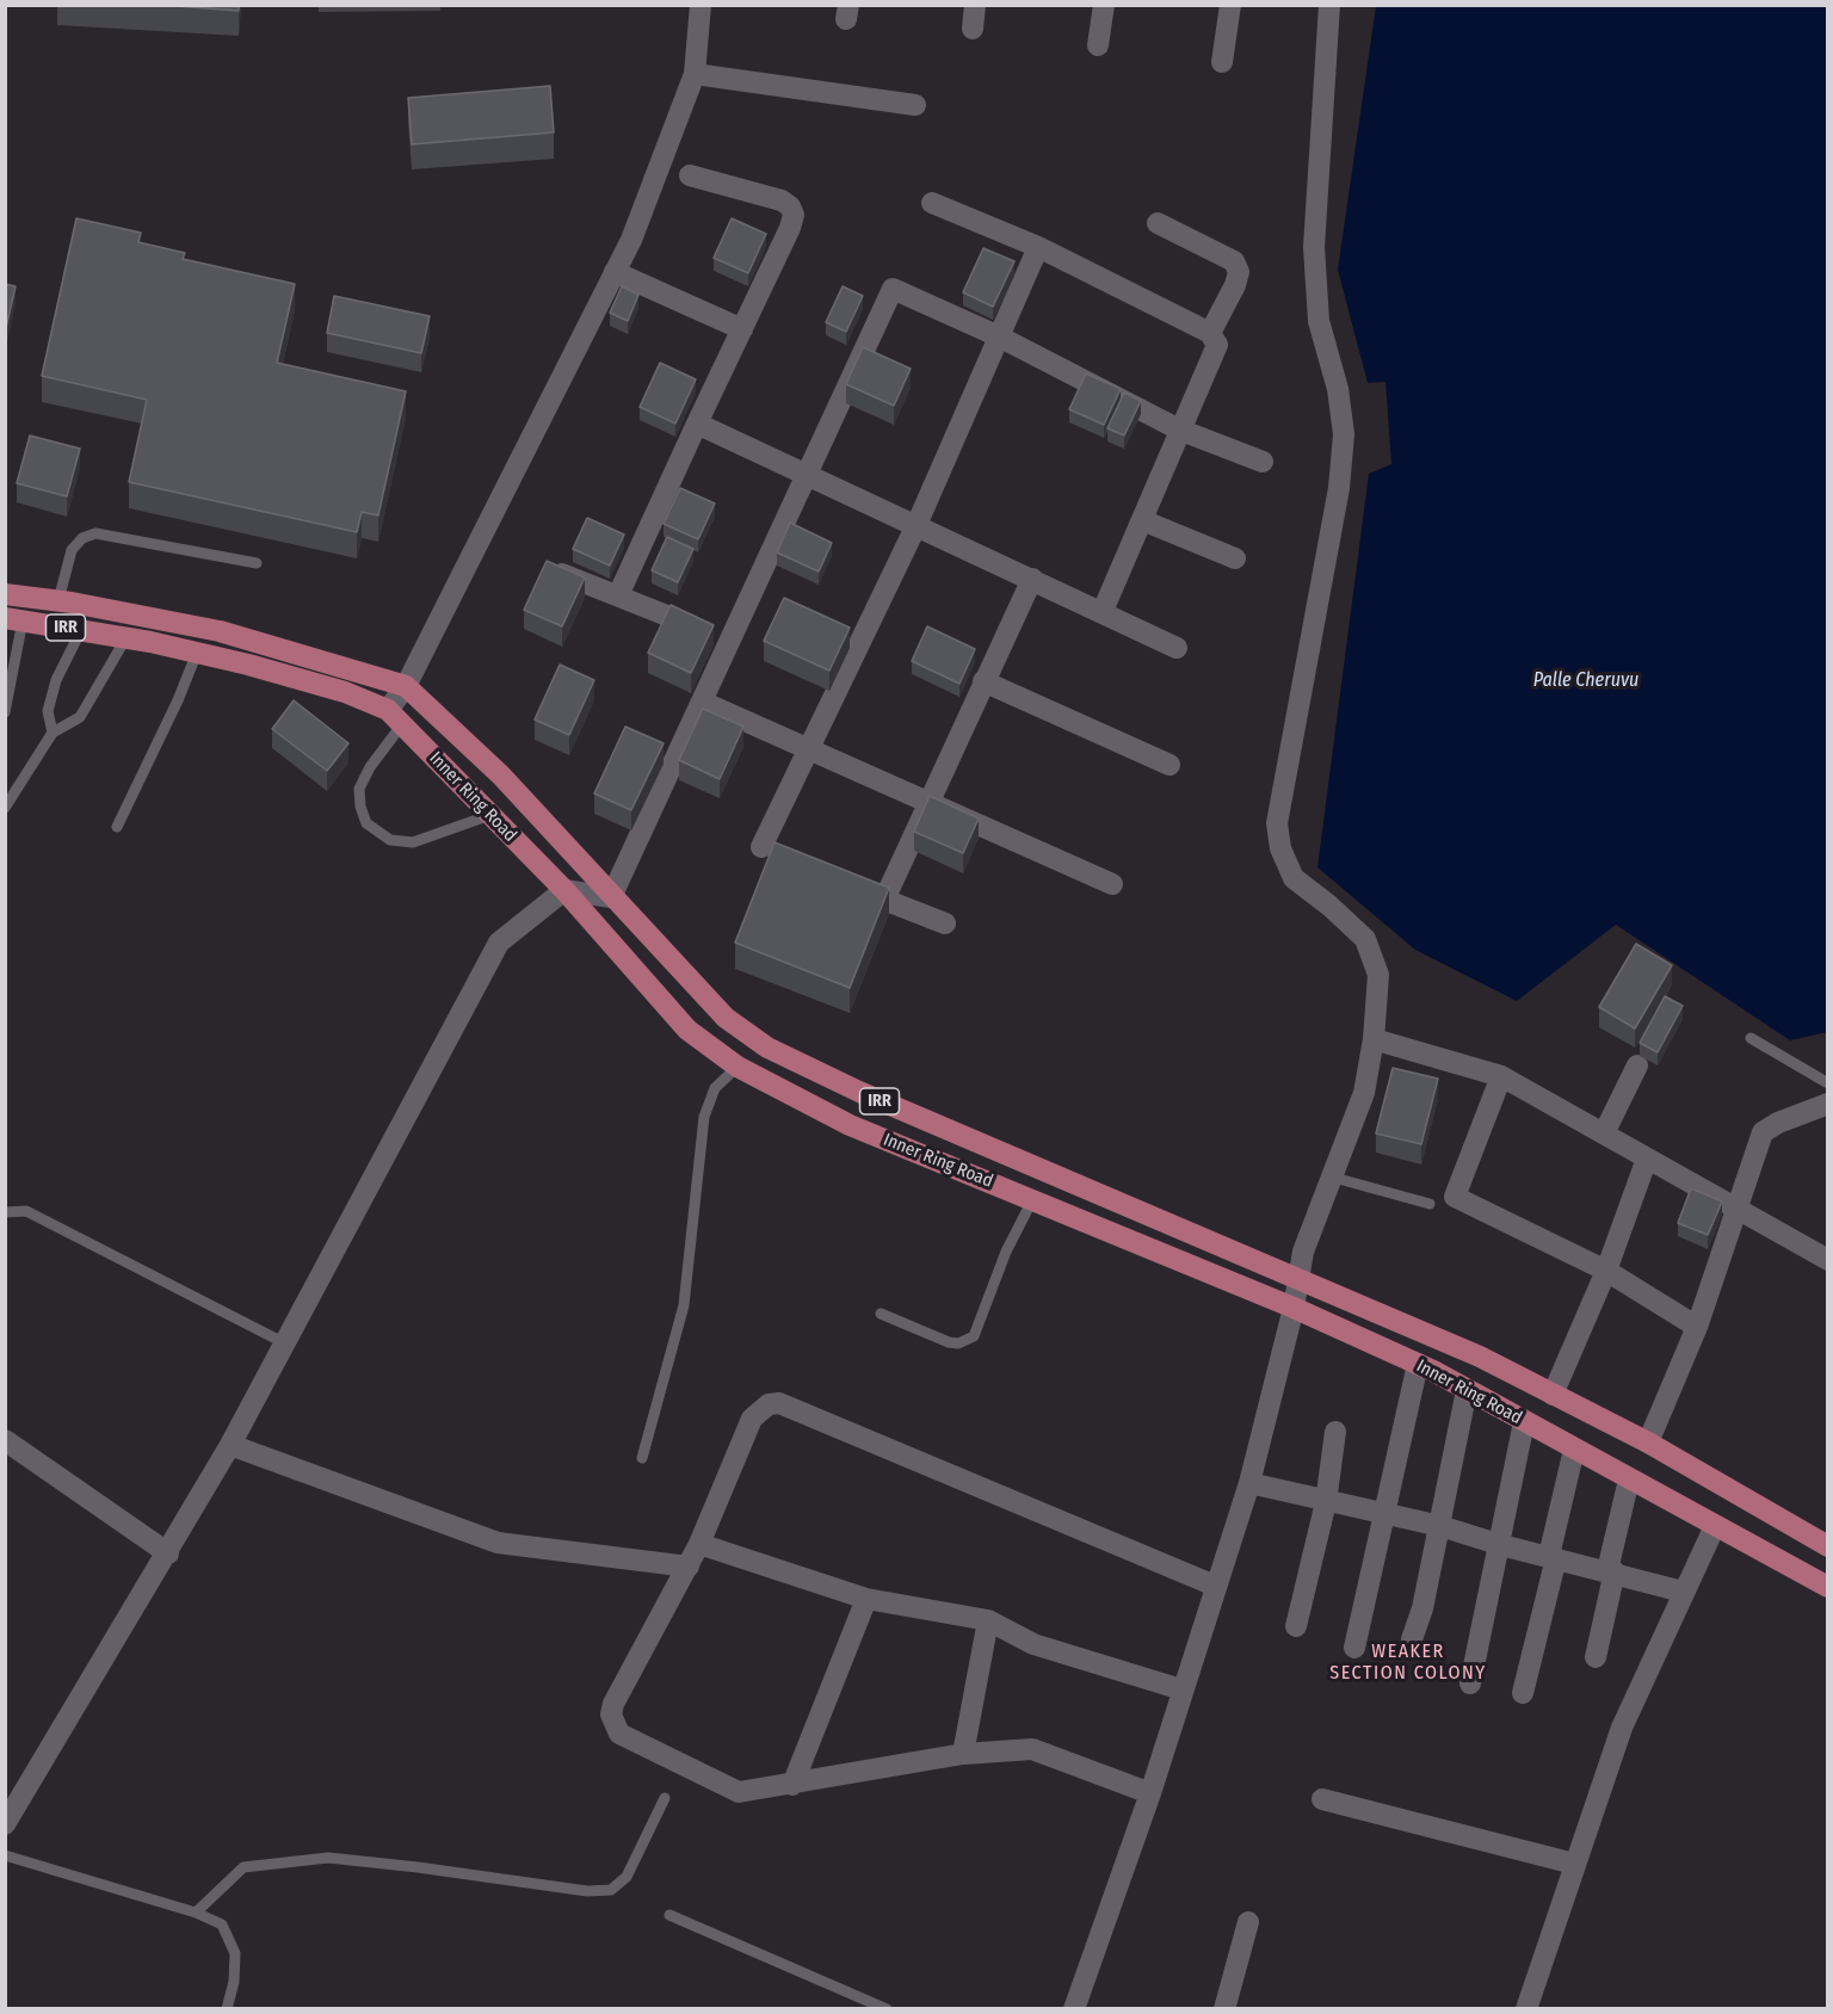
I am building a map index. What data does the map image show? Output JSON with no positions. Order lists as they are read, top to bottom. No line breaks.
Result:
{"streets":{"highway":["IRR","Inner Ring Road"]},"districts":["WEAKER SECTION COLONY"],"water":["Palle Cheruvu"]}
